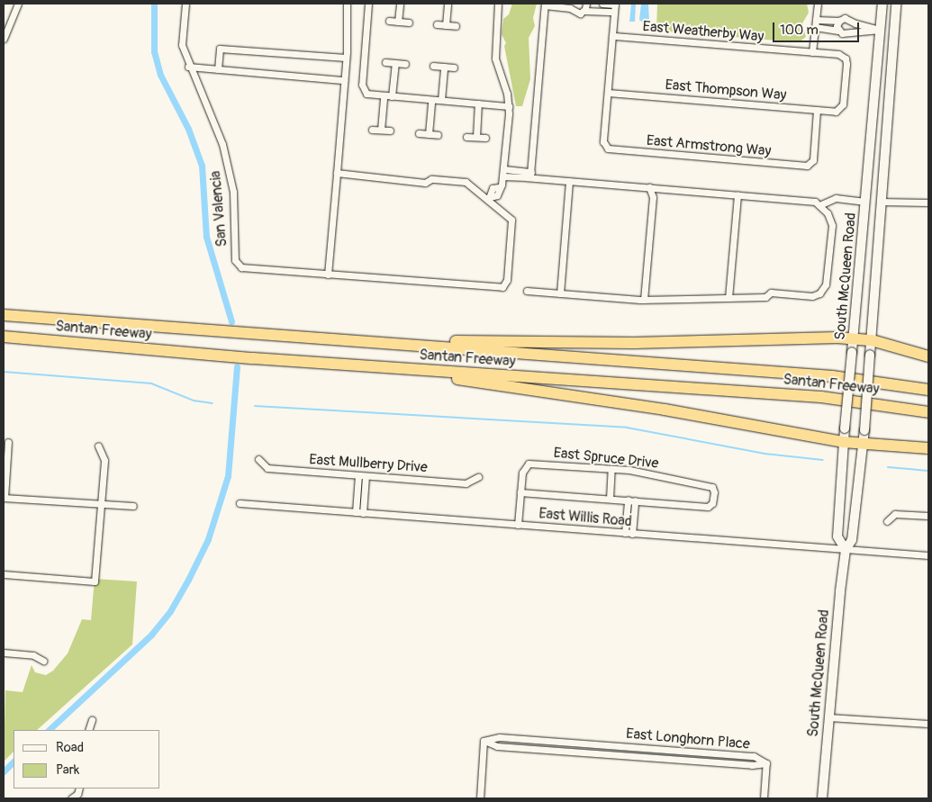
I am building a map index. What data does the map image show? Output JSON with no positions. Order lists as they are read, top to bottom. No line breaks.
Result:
{"streets":{"highway":["Santan Freeway"],"main road":["South McQueen Road"],"street":["East Weatherby Way","East Thompson Way","East Armstrong Way","San Valencia","East Spruce Drive","East Mullberry Drive","East Willis Road","East Longhorn Place"]},"crossings":[["East Weatherby Way","East Thompson Way"],["East Thompson Way","East Armstrong Way"],["South McQueen Road","East Willis Road"]],"legend":["Road","Park"],"scale_bar":"100 m"}
